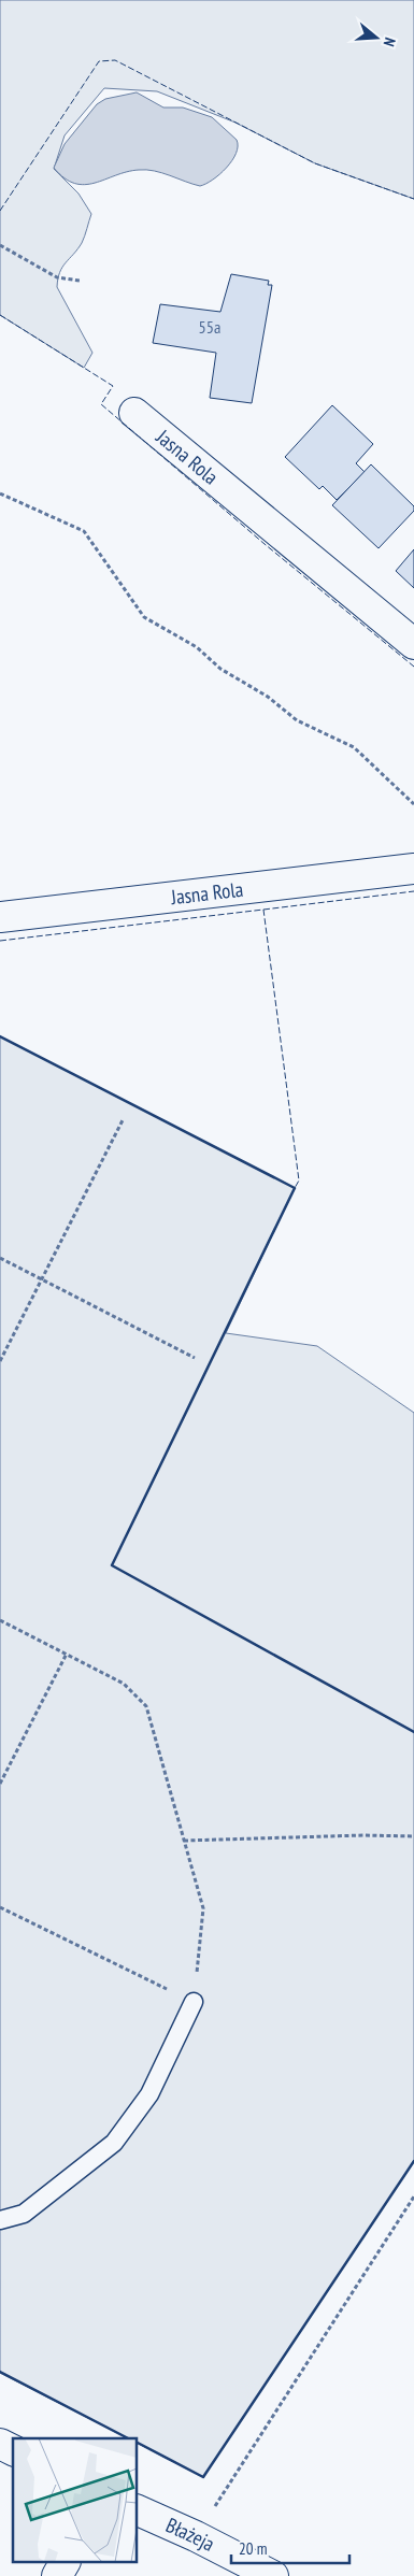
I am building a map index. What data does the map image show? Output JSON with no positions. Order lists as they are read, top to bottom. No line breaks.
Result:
{"streets":{"street":["Jasna Rola","Błażeja"]},"house_numbers":["55a"],"scale_bar":"20 m","north":"right"}
